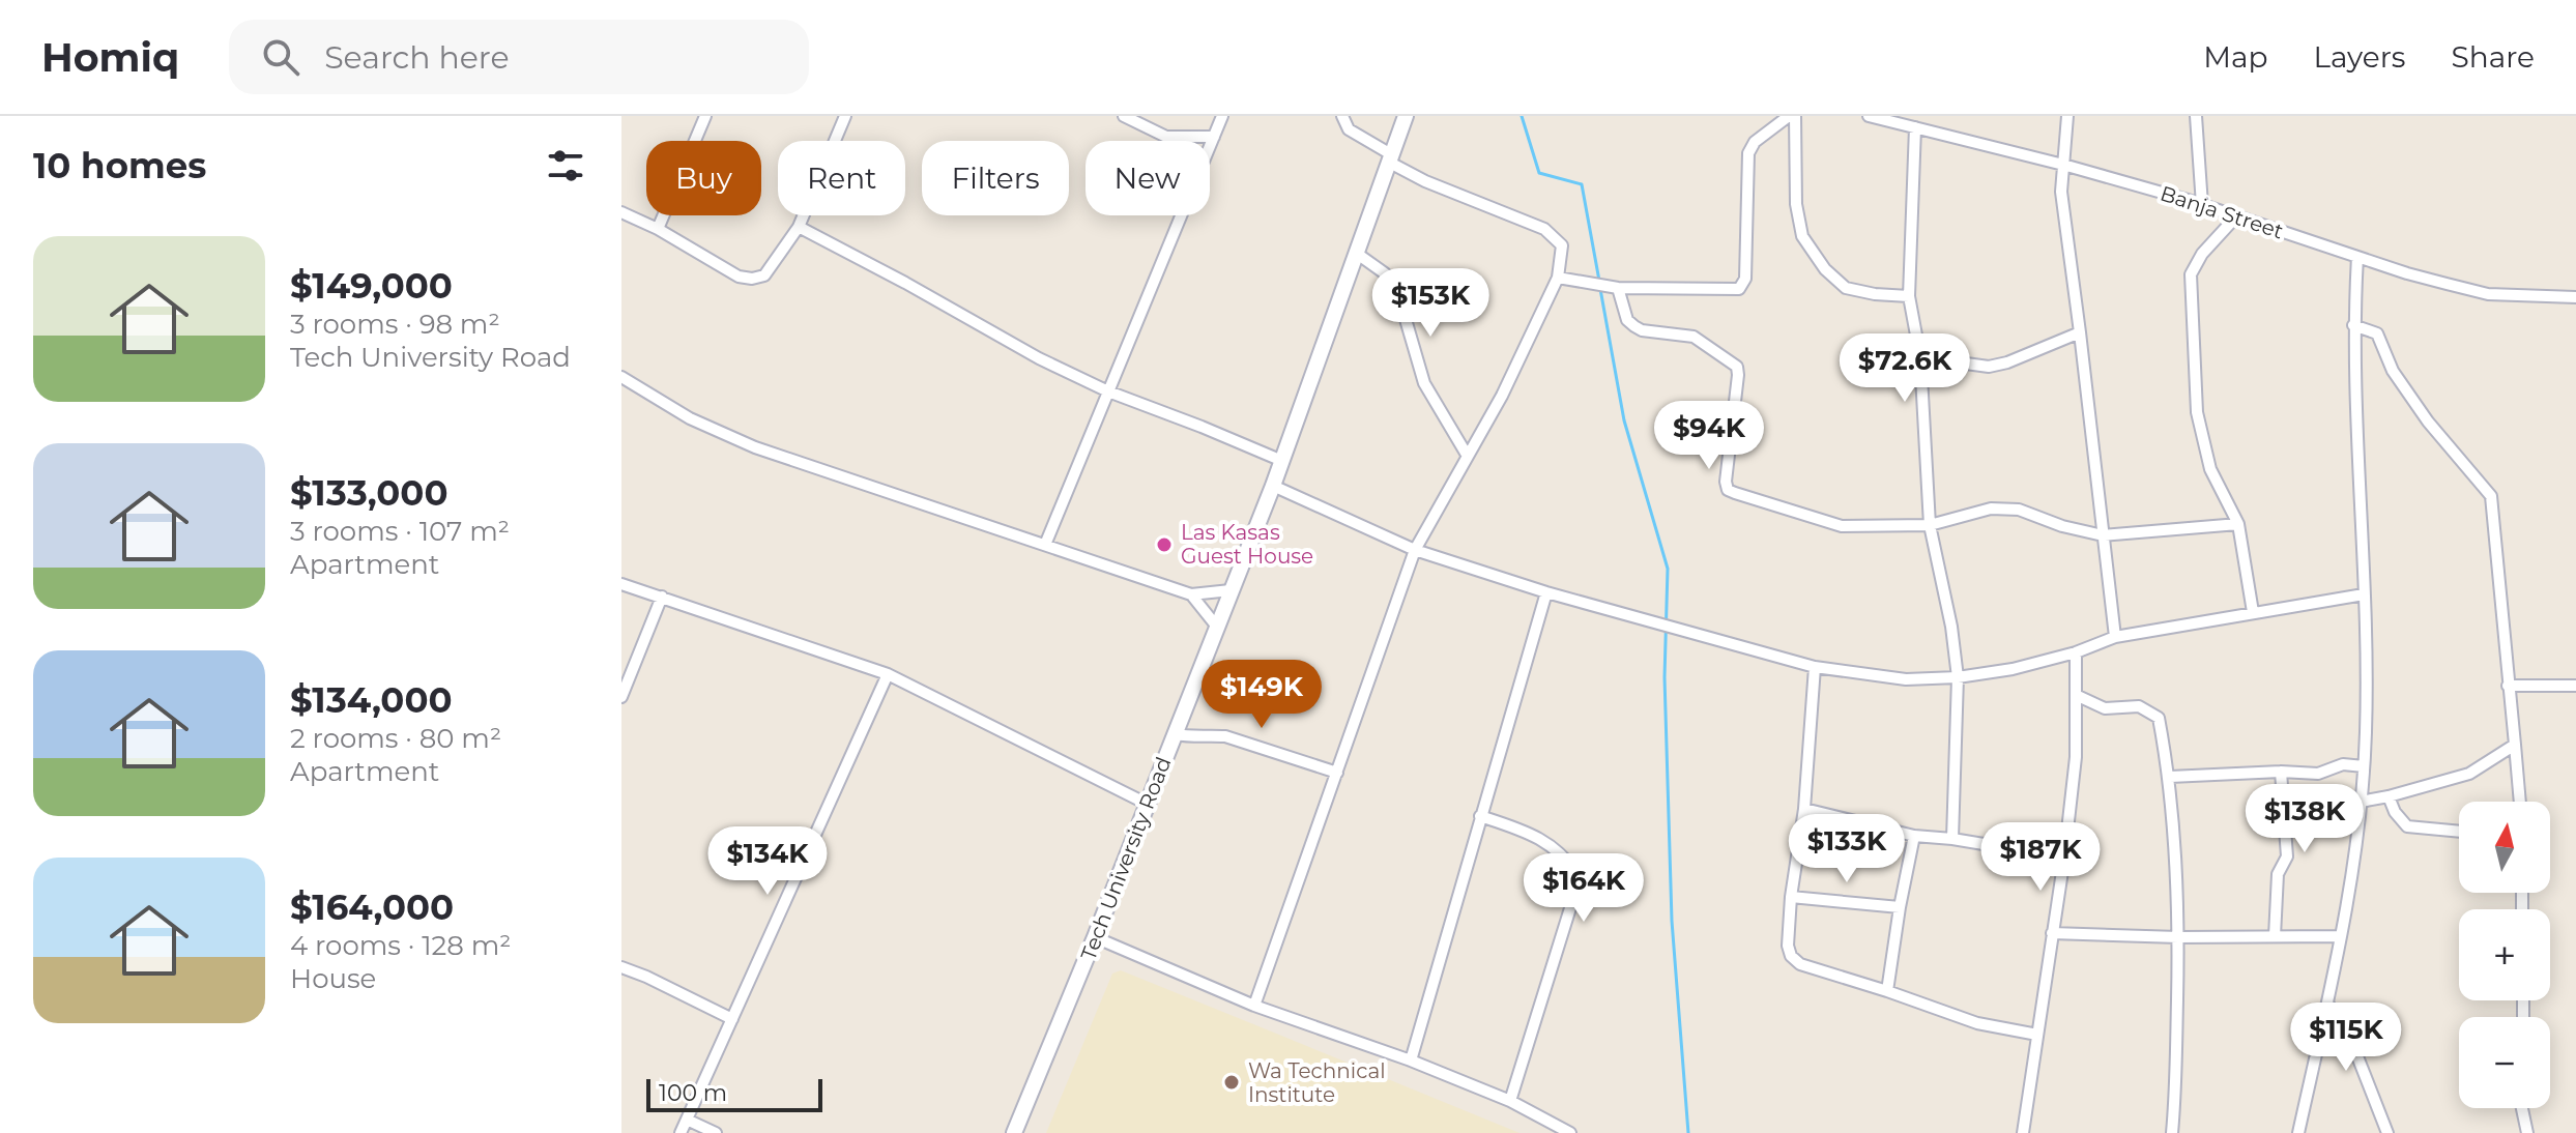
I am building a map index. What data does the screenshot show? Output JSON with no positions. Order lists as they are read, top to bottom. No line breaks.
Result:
{"streets":{"street":["Banja Street","Tech University Road"]},"places":["Las Kasas Guest House","Wa Technical Institute"],"scale_bar":"100 m","north":"top","page":{"header":"Homiq","search":"Search here","nav":["Map","Layers","Share"],"heading":"10 homes","chip":["Buy","Rent","Filters","New"],"list":[{"name":"$149,000","note":"3 rooms · 98 m² · Tech University Road"},{"name":"$133,000","note":"3 rooms · 107 m² · Apartment"},{"name":"$134,000","note":"2 rooms · 80 m² · Apartment"},{"name":"$164,000","note":"4 rooms · 128 m² · House"}],"price":["$153K","$72.6K","$94K","$149K","$138K","$133K","$187K","$134K","$164K","$115K"],"map_buttons":["+","−"],"scale":"100 m"}}
